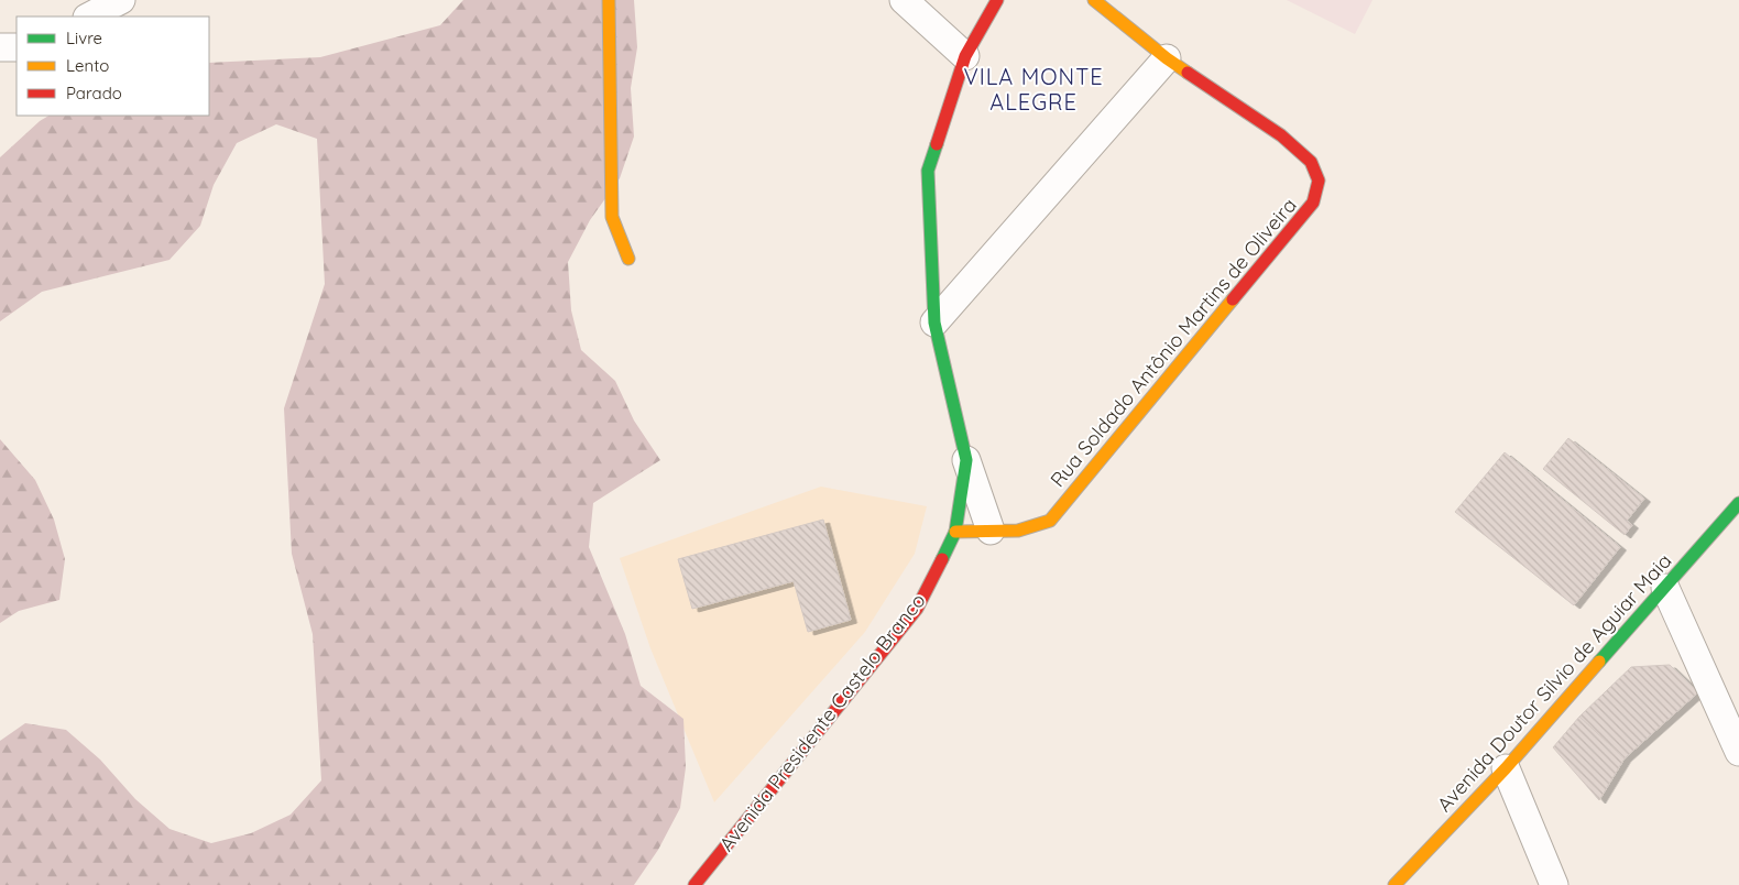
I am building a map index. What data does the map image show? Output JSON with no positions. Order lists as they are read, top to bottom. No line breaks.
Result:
{"streets":{"street":["Rua Soldado Antônio Martins de Oliveira","Avenida Doutor Silvio de Aguiar Maia","Avenida Presidente Castelo Branco"]},"crossings":[["Rua Soldado Antônio Martins de Oliveira","Avenida Presidente Castelo Branco"]],"districts":["VILA MONTE ALEGRE"],"legend":["Livre","Lento","Parado"]}
